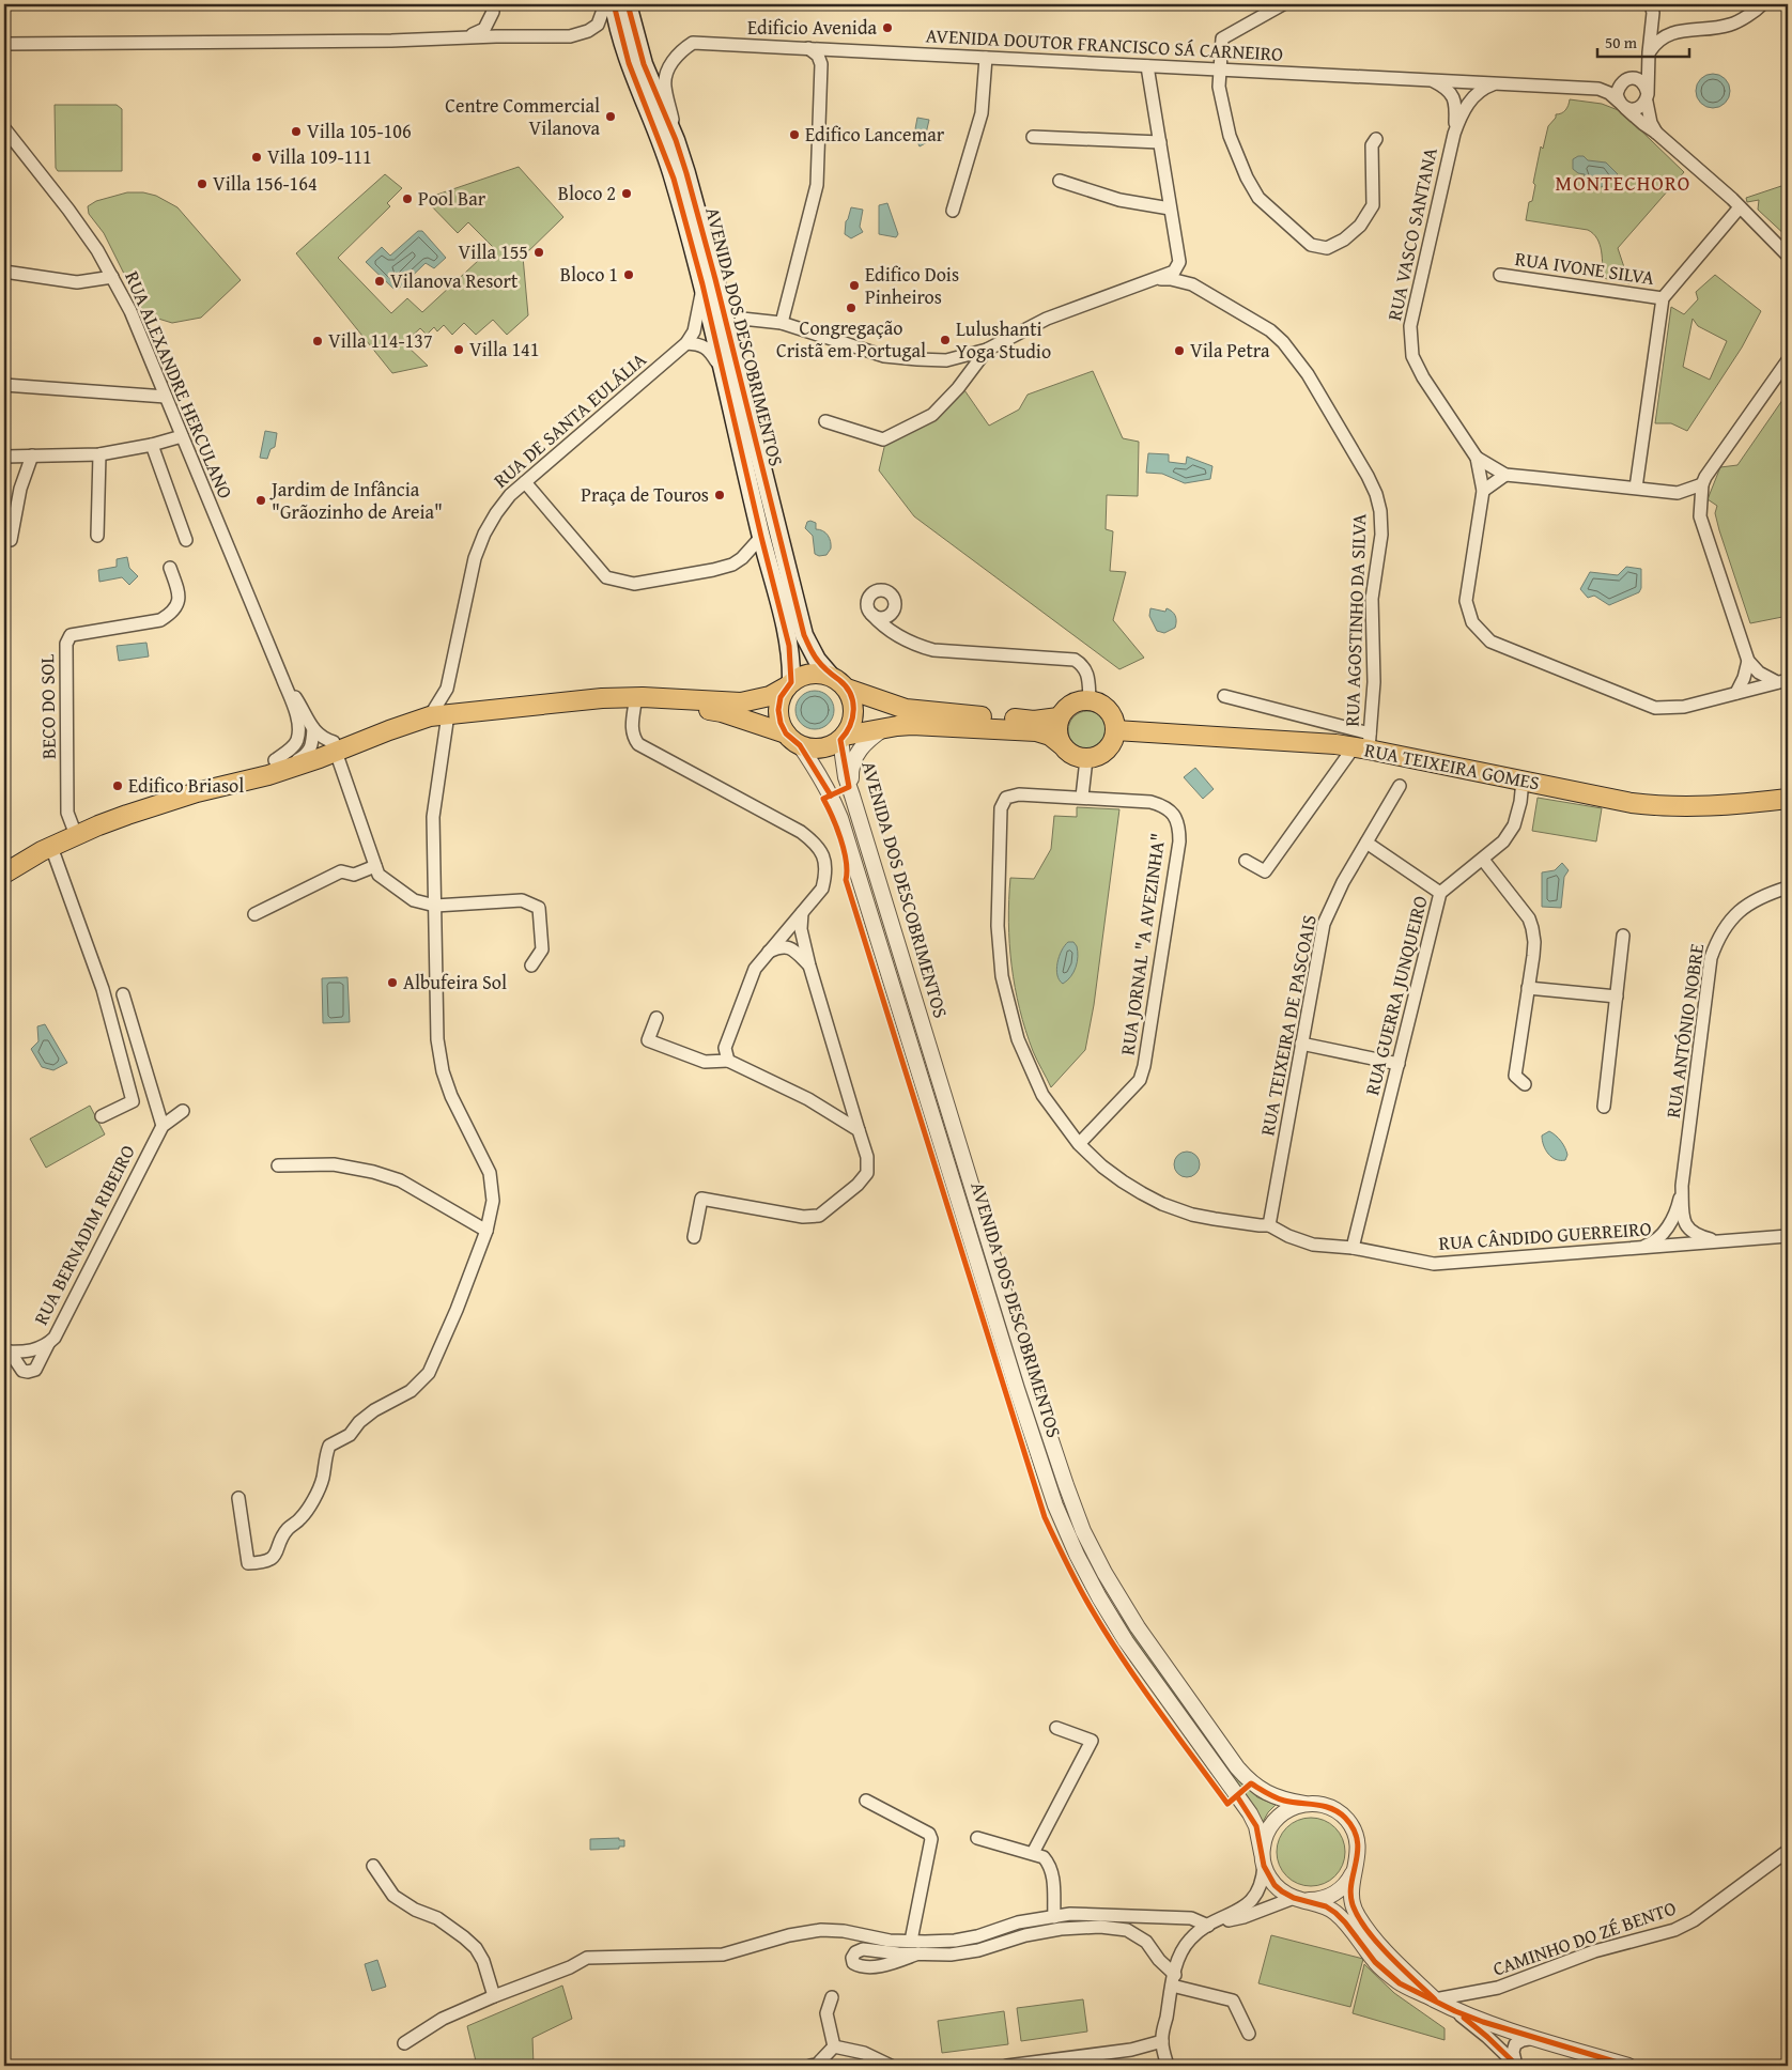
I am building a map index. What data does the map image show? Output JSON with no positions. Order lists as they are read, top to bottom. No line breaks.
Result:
{"streets":{"main road":["AVENIDA DOS DESCOBRIMENTOS","RUA TEIXEIRA GOMES"],"street":["AVENIDA DOUTOR FRANCISCO SÁ CARNEIRO","RUA VASCO SANTANA","RUA IVONE SILVA","RUA ALEXANDRE HERCULANO","RUA DE SANTA EULÁLIA","RUA AGOSTINHO DA SILVA","BECO DO SOL","RUA JORNAL \"A AVEZINHA\"","RUA GUERRA JUNQUEIRO","RUA TEIXEIRA DE PASCOAIS","RUA ANTÓNIO NOBRE","RUA BERNADIM RIBEIRO","RUA CÂNDIDO GUERREIRO","CAMINHO DO ZÉ BENTO"]},"crossings":[["AVENIDA DOUTOR FRANCISCO SÁ CARNEIRO","RUA VASCO SANTANA"],["AVENIDA DOUTOR FRANCISCO SÁ CARNEIRO","AVENIDA DOS DESCOBRIMENTOS"],["RUA AGOSTINHO DA SILVA","RUA TEIXEIRA GOMES"],["RUA TEIXEIRA GOMES","RUA GUERRA JUNQUEIRO"],["RUA JORNAL \"A AVEZINHA\"","RUA CÂNDIDO GUERREIRO"],["RUA GUERRA JUNQUEIRO","RUA CÂNDIDO GUERREIRO"],["RUA TEIXEIRA DE PASCOAIS","RUA CÂNDIDO GUERREIRO"],["RUA ANTÓNIO NOBRE","RUA CÂNDIDO GUERREIRO"]],"districts":["MONTECHORO"],"places":["Edificio Avenida","Centre Commercial Vilanova","Villa 105-106","Edifico Lancemar","Villa 109-111","Villa 156-164","Bloco 2","Pool Bar","Villa 155","Bloco 1","Vilanova Resort","Edifico Dois Pinheiros","Congregação Cristã em Portugal","Lulushanti Yoga Studio","Villa 114-137","Villa 141","Vila Petra","Praça de Touros","Jardim de Infância \"Grãozinho de Areia\"","Edifico Briasol","Albufeira Sol"],"scale_bar":"50 m"}
